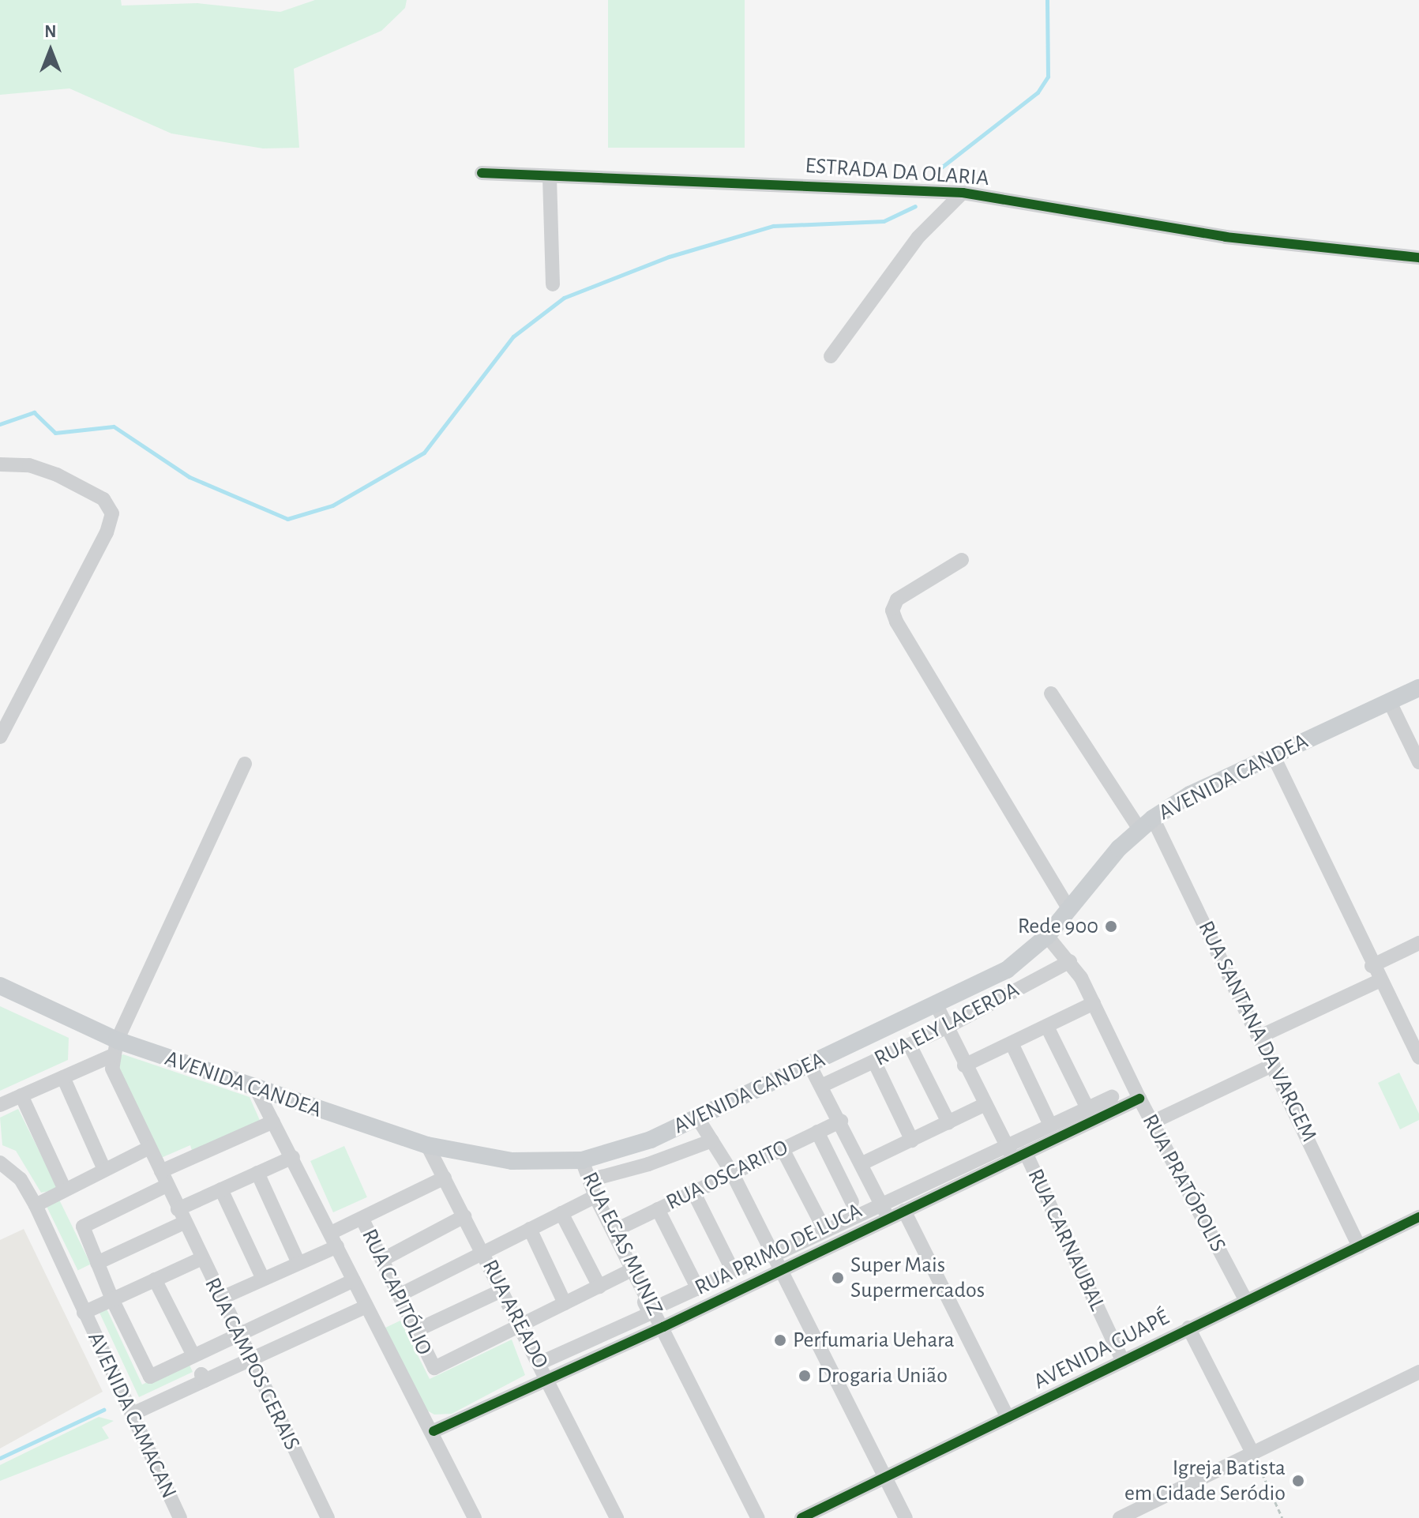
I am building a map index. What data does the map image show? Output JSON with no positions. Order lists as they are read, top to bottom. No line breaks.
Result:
{"streets":{"main road":["AVENIDA CANDEA"],"street":["ESTRADA DA OLARIA","RUA ELY LACERDA","RUA SANTANA DA VARGEM","RUA OSCARITO","RUA PRATÓPOLIS","RUA CARNAUBAL","RUA EGAS MUNIZ","RUA PRIMO DE LUCA","RUA CAPITÓLIO","RUA AREADO","AVENIDA GUAPÉ","RUA CAMPOS GERAIS","AVENIDA CAMACAN"]},"crossings":[["AVENIDA CANDEA","RUA SANTANA DA VARGEM"],["AVENIDA CANDEA","RUA PRATÓPOLIS"],["AVENIDA CANDEA","RUA CARNAUBAL"],["AVENIDA CANDEA","RUA EGAS MUNIZ"],["AVENIDA CANDEA","RUA CAPITÓLIO"],["AVENIDA CANDEA","RUA AREADO"],["AVENIDA CANDEA","RUA CAMPOS GERAIS"],["RUA ELY LACERDA","RUA PRATÓPOLIS"],["RUA ELY LACERDA","RUA CARNAUBAL"],["RUA SANTANA DA VARGEM","AVENIDA GUAPÉ"],["RUA OSCARITO","RUA EGAS MUNIZ"],["RUA PRATÓPOLIS","RUA PRIMO DE LUCA"],["RUA PRATÓPOLIS","AVENIDA GUAPÉ"],["RUA CARNAUBAL","RUA PRIMO DE LUCA"],["RUA CARNAUBAL","AVENIDA GUAPÉ"],["RUA EGAS MUNIZ","RUA PRIMO DE LUCA"],["RUA EGAS MUNIZ","RUA AREADO"],["RUA PRIMO DE LUCA","RUA CAPITÓLIO"],["RUA PRIMO DE LUCA","RUA AREADO"],["RUA CAPITÓLIO","RUA AREADO"]],"places":["Rede 900","Super Mais Supermercados","Perfumaria Uehara","Drogaria União","Igreja Batista em Cidade Seródio"],"north":"top"}
